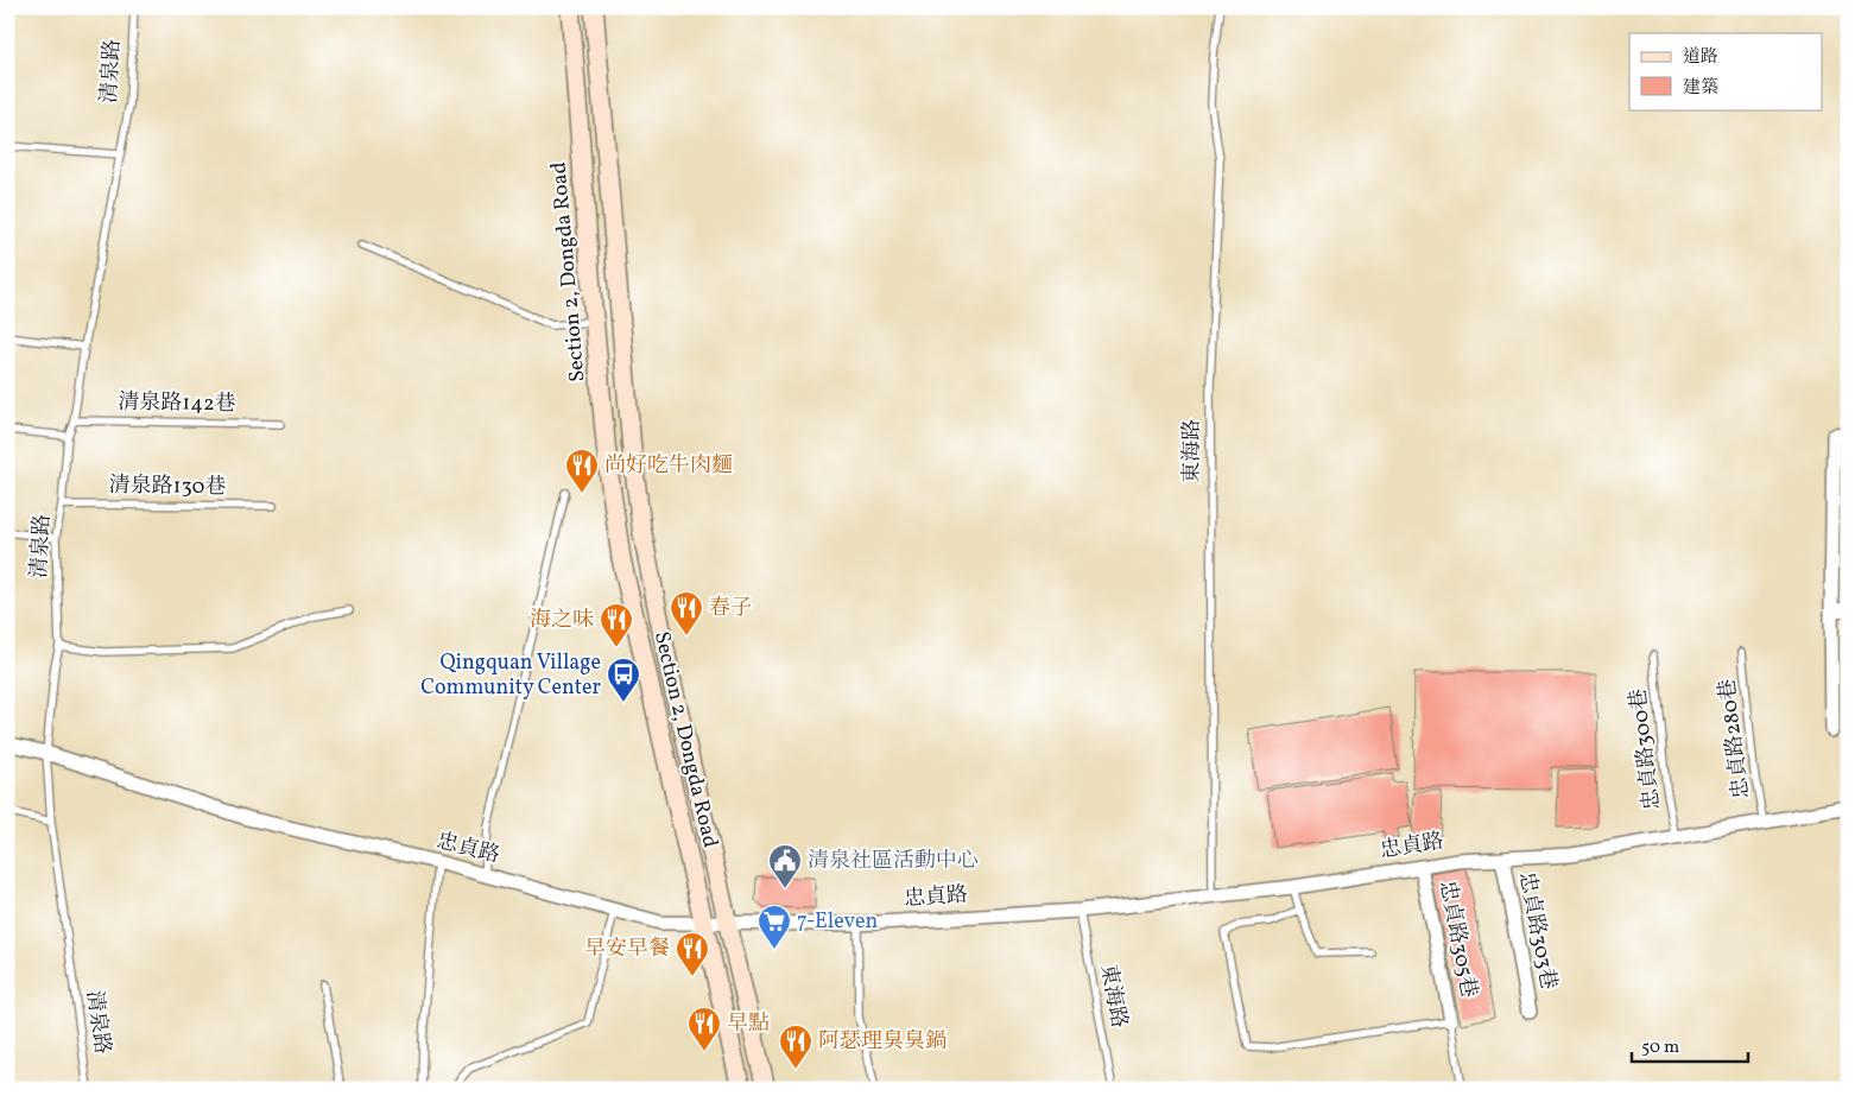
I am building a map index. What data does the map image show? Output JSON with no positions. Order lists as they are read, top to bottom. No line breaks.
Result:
{"streets":{"street":["Section 2, Dongda Road","忠貞路","忠貞路303巷","忠貞路305巷"],"lane":["清泉路","清泉路142巷","東海路","清泉路130巷","忠貞路280巷","忠貞路300巷"]},"crossings":[["清泉路","清泉路142巷"],["清泉路","清泉路130巷"],["清泉路","忠貞路"],["Section 2, Dongda Road","忠貞路"],["東海路","忠貞路"],["忠貞路280巷","忠貞路"],["忠貞路300巷","忠貞路"],["忠貞路","忠貞路303巷"],["忠貞路","忠貞路305巷"]],"places":{"restaurant":["尚好吃牛肉麵","春子","海之味","早安早餐","早點","阿瑟理臭臭鍋"],"bus stop":["Qingquan Village Community Center"],"public building":["清泉社區活動中心"],"supermarket":["7-Eleven"]},"legend":["道路","建築"],"scale_bar":"50 m"}
